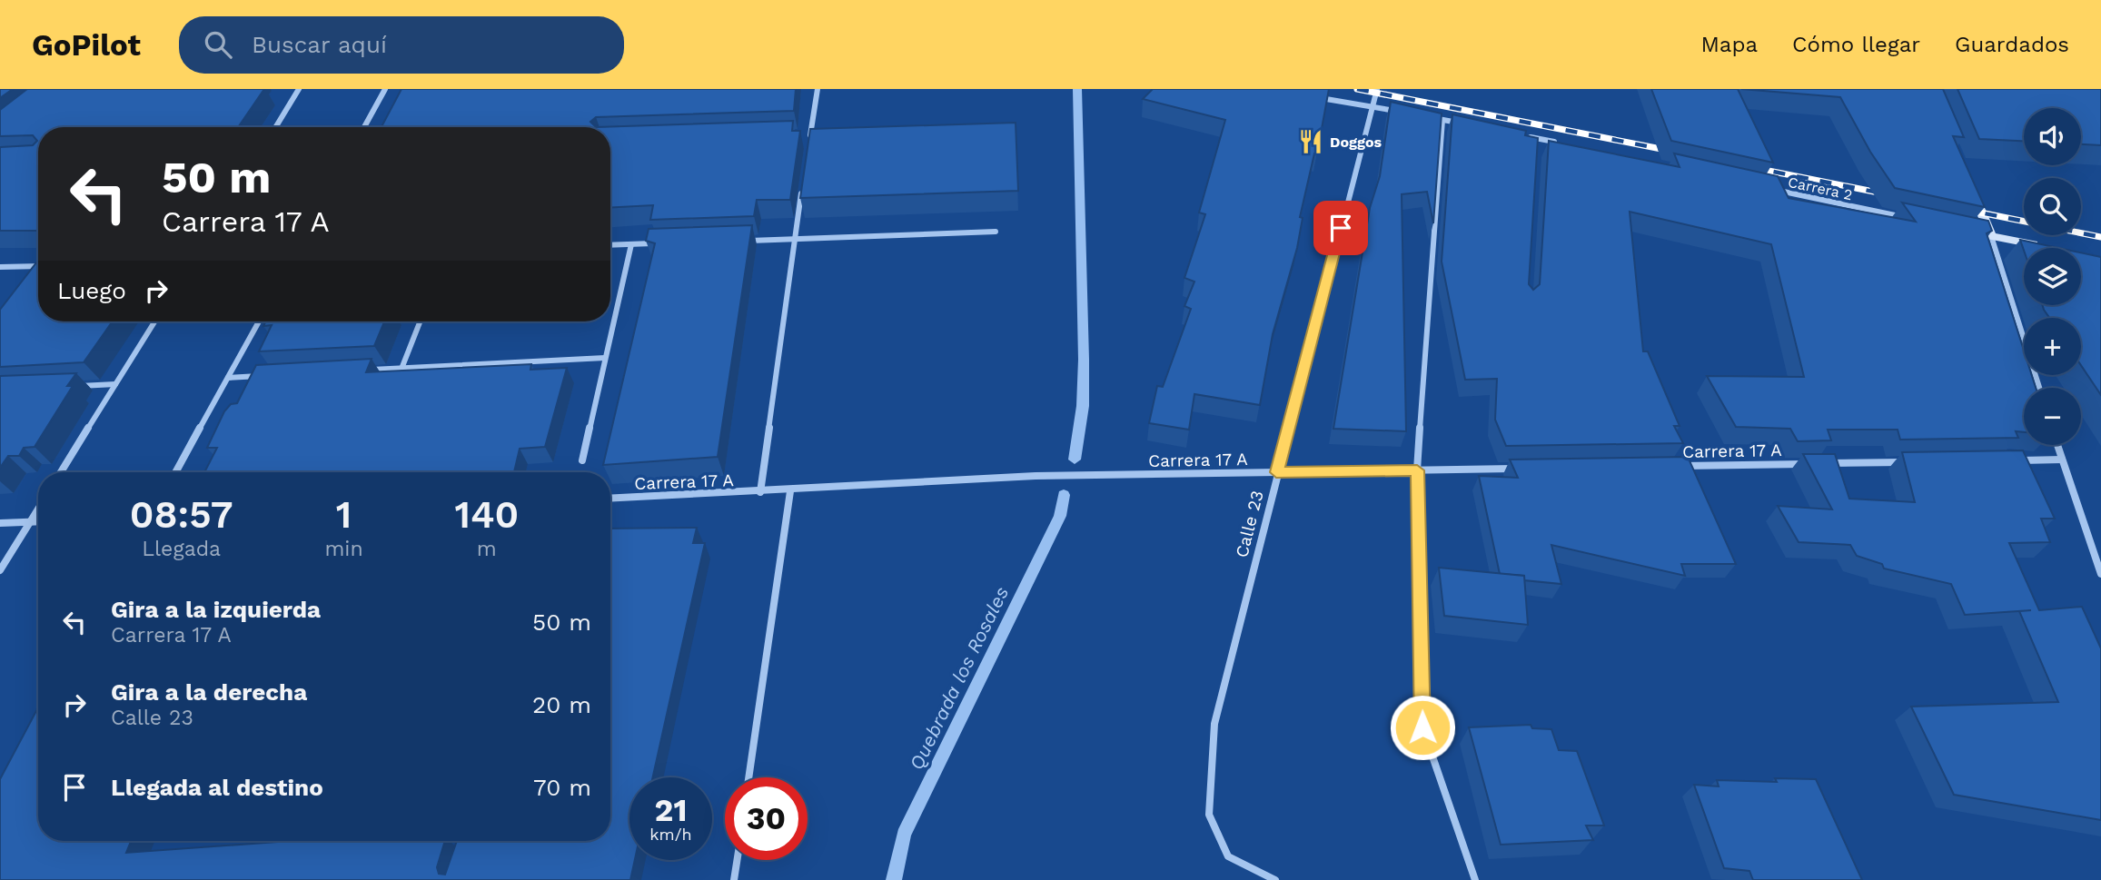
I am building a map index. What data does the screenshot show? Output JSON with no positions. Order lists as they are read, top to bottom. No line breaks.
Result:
{"streets":{"street":["Carrera 2","Carrera 17 A","Calle 23"]},"crossings":[["Carrera 17 A","Calle 23"]],"water":["Quebrada los Rosales"],"places":{"restaurant":["Doggos"]},"page":{"header":"GoPilot","search":"Buscar aquí","nav":["Mapa","Cómo llegar","Guardados"],"map_buttons":["+","−"],"turn":["50 m","Carrera 17 A"],"then":"Luego","eta":["08:57","Llegada","1","min","140","m"],"list":[{"name":"Gira a la izquierda","note":"Carrera 17 A","value":"50 m"},{"name":"Gira a la derecha","note":"Calle 23","value":"20 m"},{"name":"Llegada al destino","value":"70 m"}],"speed":"21 km/h","limit":"30"}}
